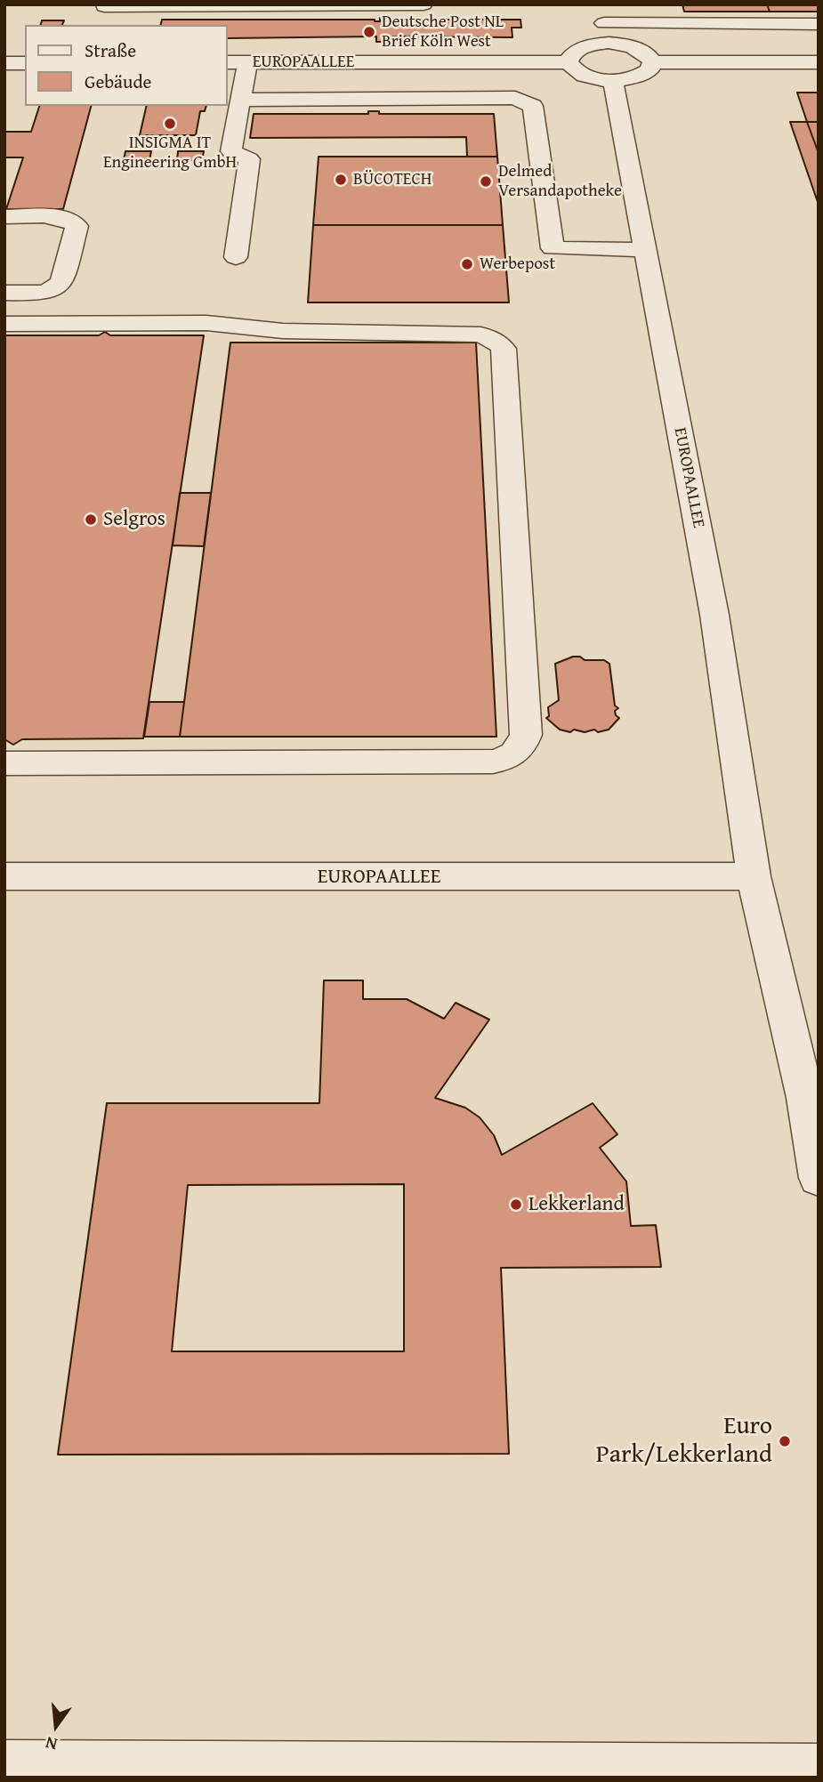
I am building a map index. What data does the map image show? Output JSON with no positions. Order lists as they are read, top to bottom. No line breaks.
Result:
{"streets":{"street":["EUROPAALLEE"]},"places":["Deutsche Post NL Brief Köln West","INSIGMA IT Engineering GmbH","BÜCOTECH","Delmed Versandapotheke","Werbepost","Selgros","Lekkerland","Euro Park/Lekkerland"],"legend":["Straße","Gebäude"],"north":"bottom"}
